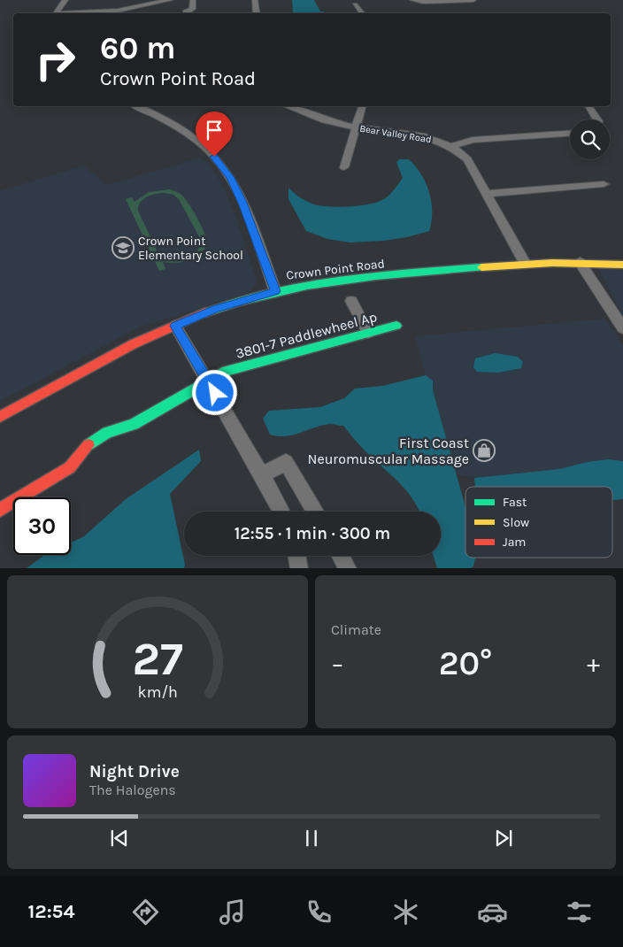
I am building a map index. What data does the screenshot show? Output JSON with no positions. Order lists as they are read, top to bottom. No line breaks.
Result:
{"streets":{"street":["Bear Valley Road","Crown Point Road","3801-7 Paddlewheel Ap"]},"crossings":[["Bear Valley Road","Crown Point Road"]],"places":{"school or university":["Crown Point Elementary School"],"shop":["First Coast Neuromuscular Massage"]},"legend":["Fast","Slow","Jam"],"page":{"turn":["60 m","Crown Point Road"],"limit":"30","trip":"12:55 · 1 min · 300 m","tile":"Climate","heat":["−","20°","+"],"song":["Night Drive","The Halogens"],"tabs":"12:54","gauge":["27","km/h"]}}
